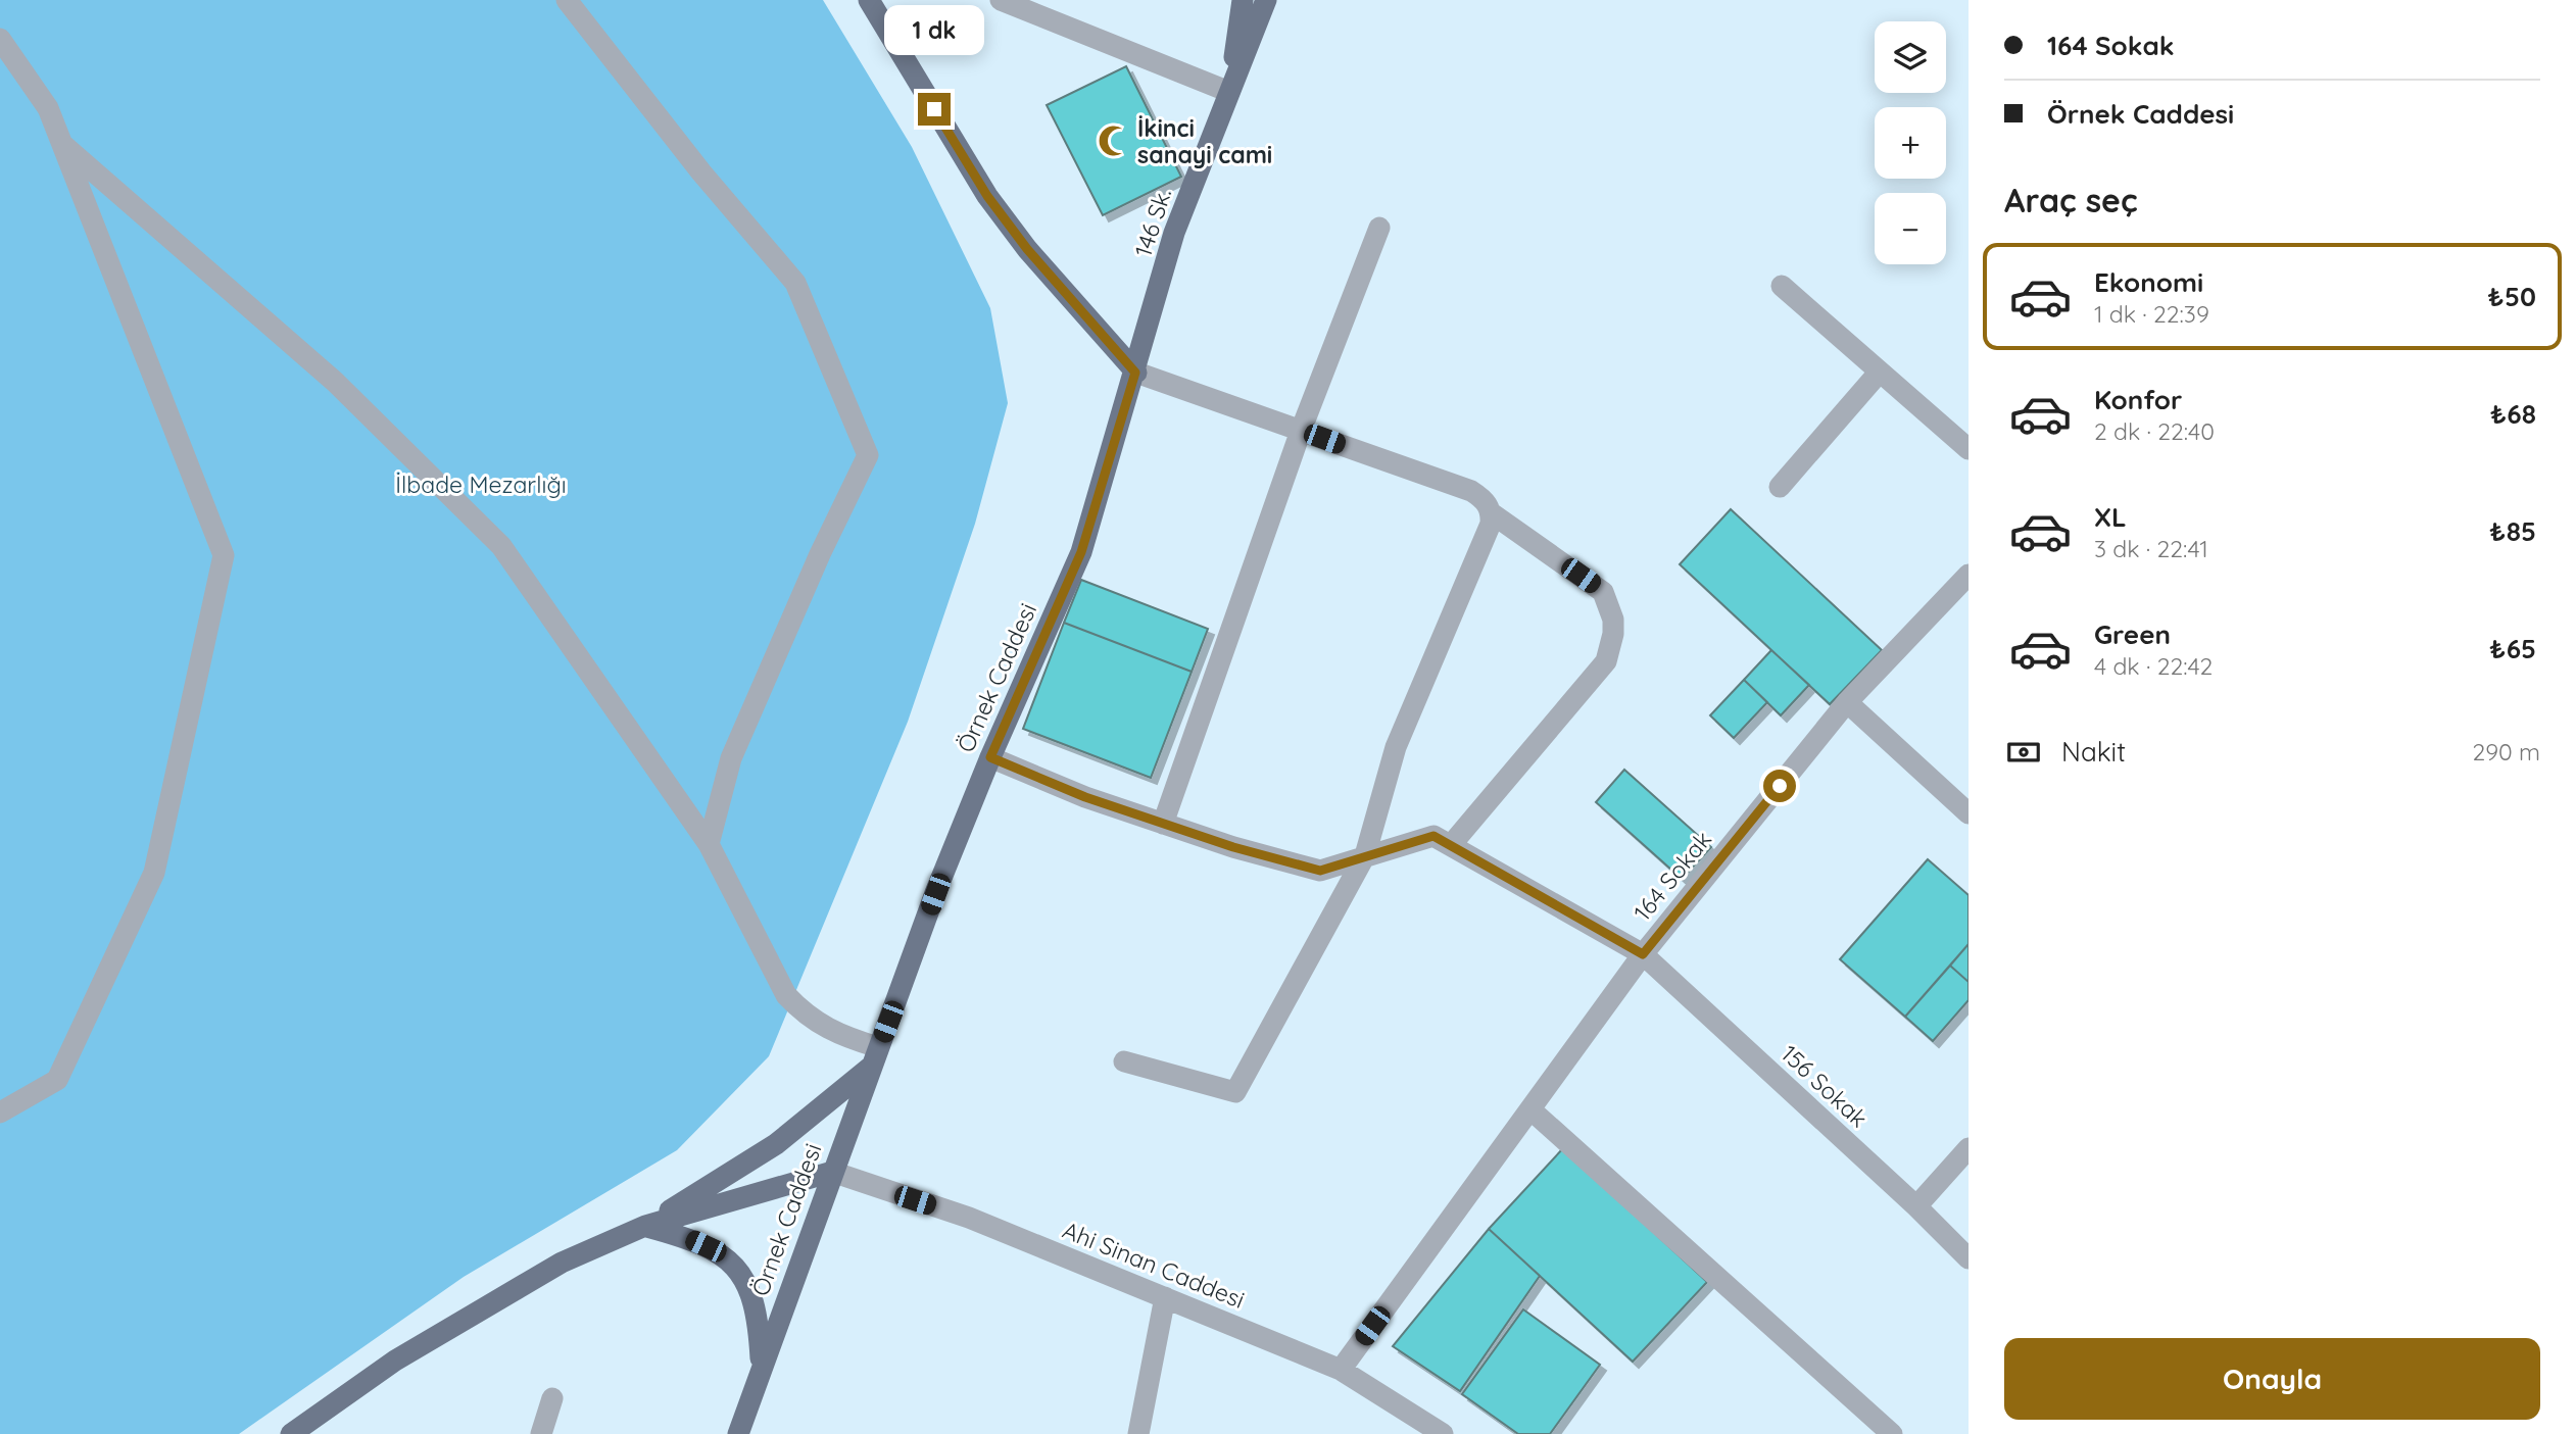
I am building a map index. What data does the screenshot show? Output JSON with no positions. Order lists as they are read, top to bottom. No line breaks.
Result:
{"streets":{"main road":["146 Sk.","Örnek Caddesi"],"street":["164 Sokak","156 Sokak","Ahi Sinan Caddesi"]},"crossings":[["146 Sk.","Örnek Caddesi"],["Örnek Caddesi","Ahi Sinan Caddesi"],["164 Sokak","156 Sokak"],["164 Sokak","Ahi Sinan Caddesi"]],"parks":["İlbade Mezarlığı"],"places":{"mosque":["İkinci sanayi cami"]},"page":{"banner":["164 Sokak","Örnek Caddesi"],"bubble":"1 dk","map_buttons":["+","−"],"heading":"Araç seç","list":[{"name":"Ekonomi","note":"1 dk · 22:39","value":"₺50"},{"name":"Konfor","note":"2 dk · 22:40","value":"₺68"},{"name":"XL","note":"3 dk · 22:41","value":"₺85"},{"name":"Green","note":"4 dk · 22:42","value":"₺65"}],"pay":["Nakit","290 m"],"buttons":"Onayla"}}
